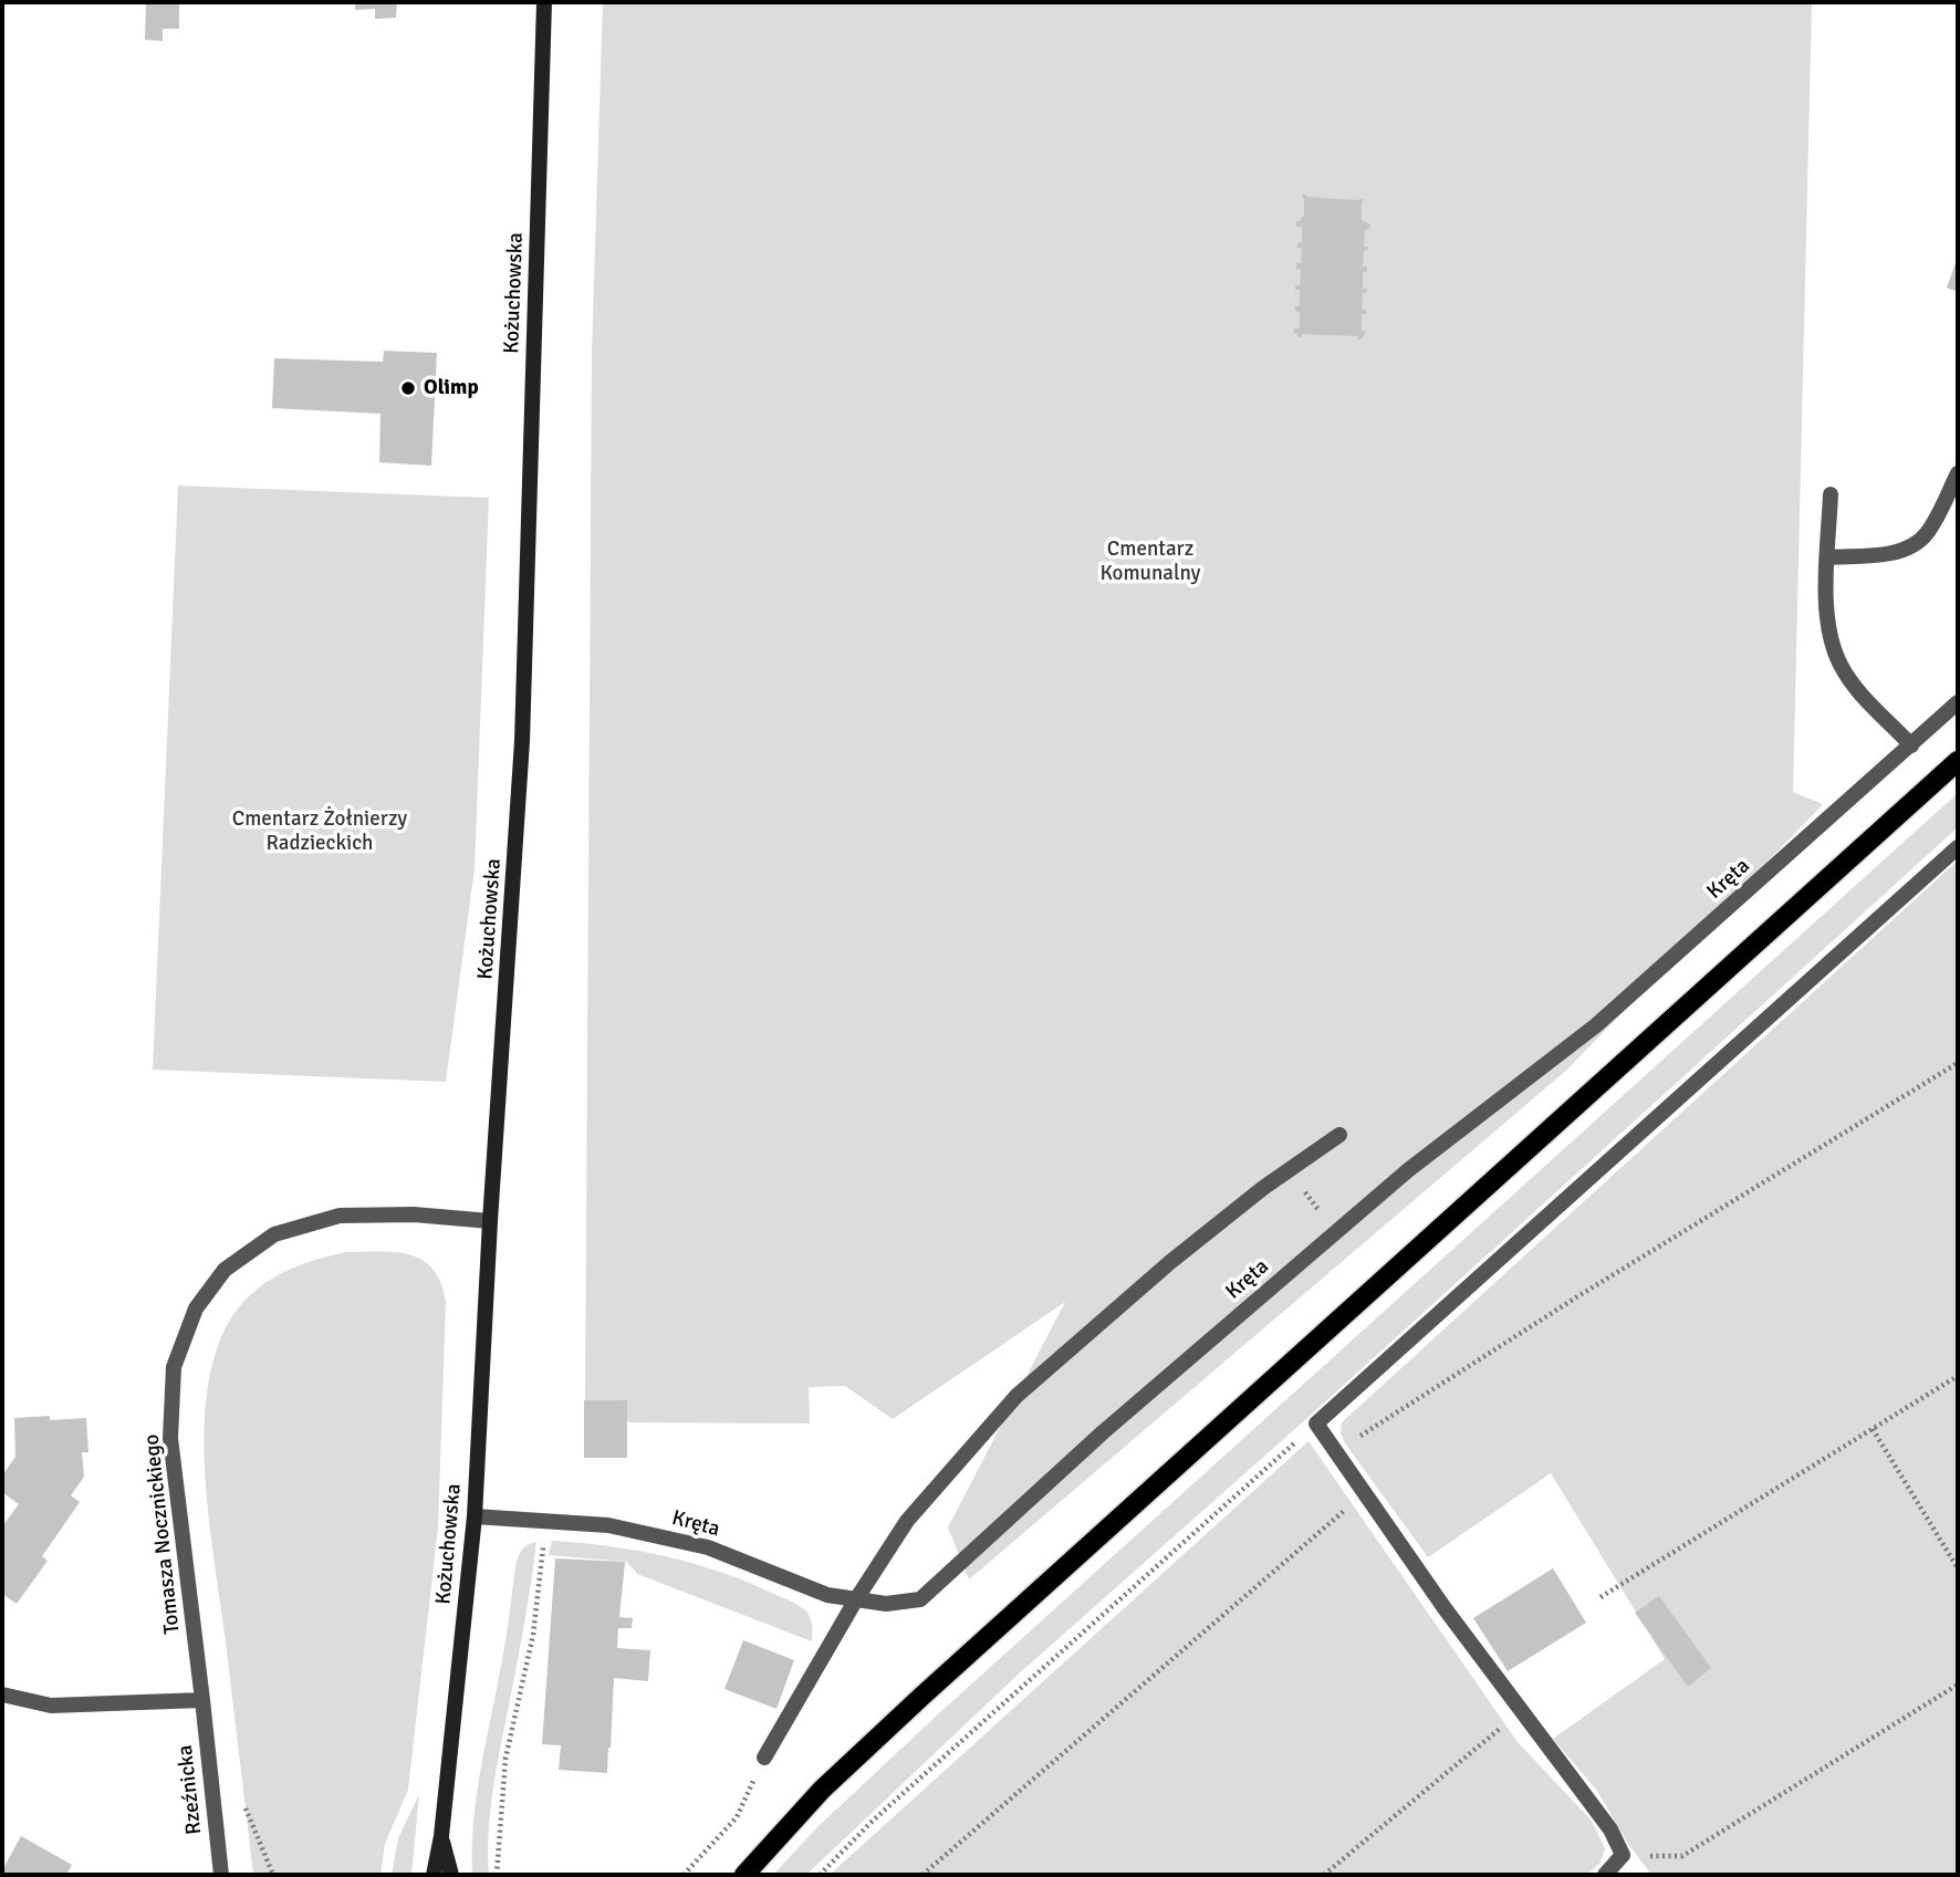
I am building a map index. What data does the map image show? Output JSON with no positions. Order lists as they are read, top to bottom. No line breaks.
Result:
{"streets":{"main road":["Kożuchowska"],"street":["Kręta","Tomasza Nocznickiego","Rzeźnicka"]},"crossings":[["Kożuchowska","Kręta"],["Kożuchowska","Tomasza Nocznickiego"],["Tomasza Nocznickiego","Rzeźnicka"]],"parks":["Cmentarz Komunalny","Cmentarz Żołnierzy Radzieckich"],"places":["Olimp"]}
